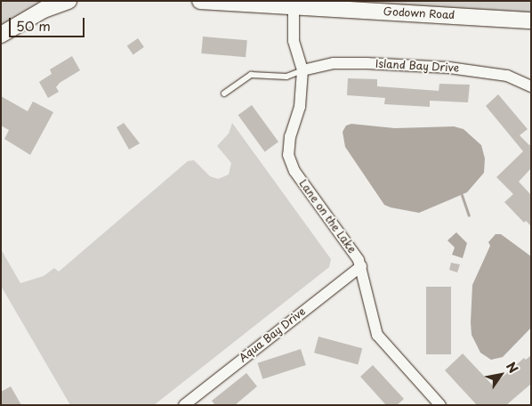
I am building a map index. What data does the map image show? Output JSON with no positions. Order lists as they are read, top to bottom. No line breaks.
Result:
{"streets":{"main road":["Godown Road"],"street":["Island Bay Drive","Lane on the Lake","Aqua Bay Drive"]},"crossings":[["Godown Road","Lane on the Lake"],["Island Bay Drive","Lane on the Lake"],["Lane on the Lake","Aqua Bay Drive"]],"scale_bar":"50 m","north":"top right"}
